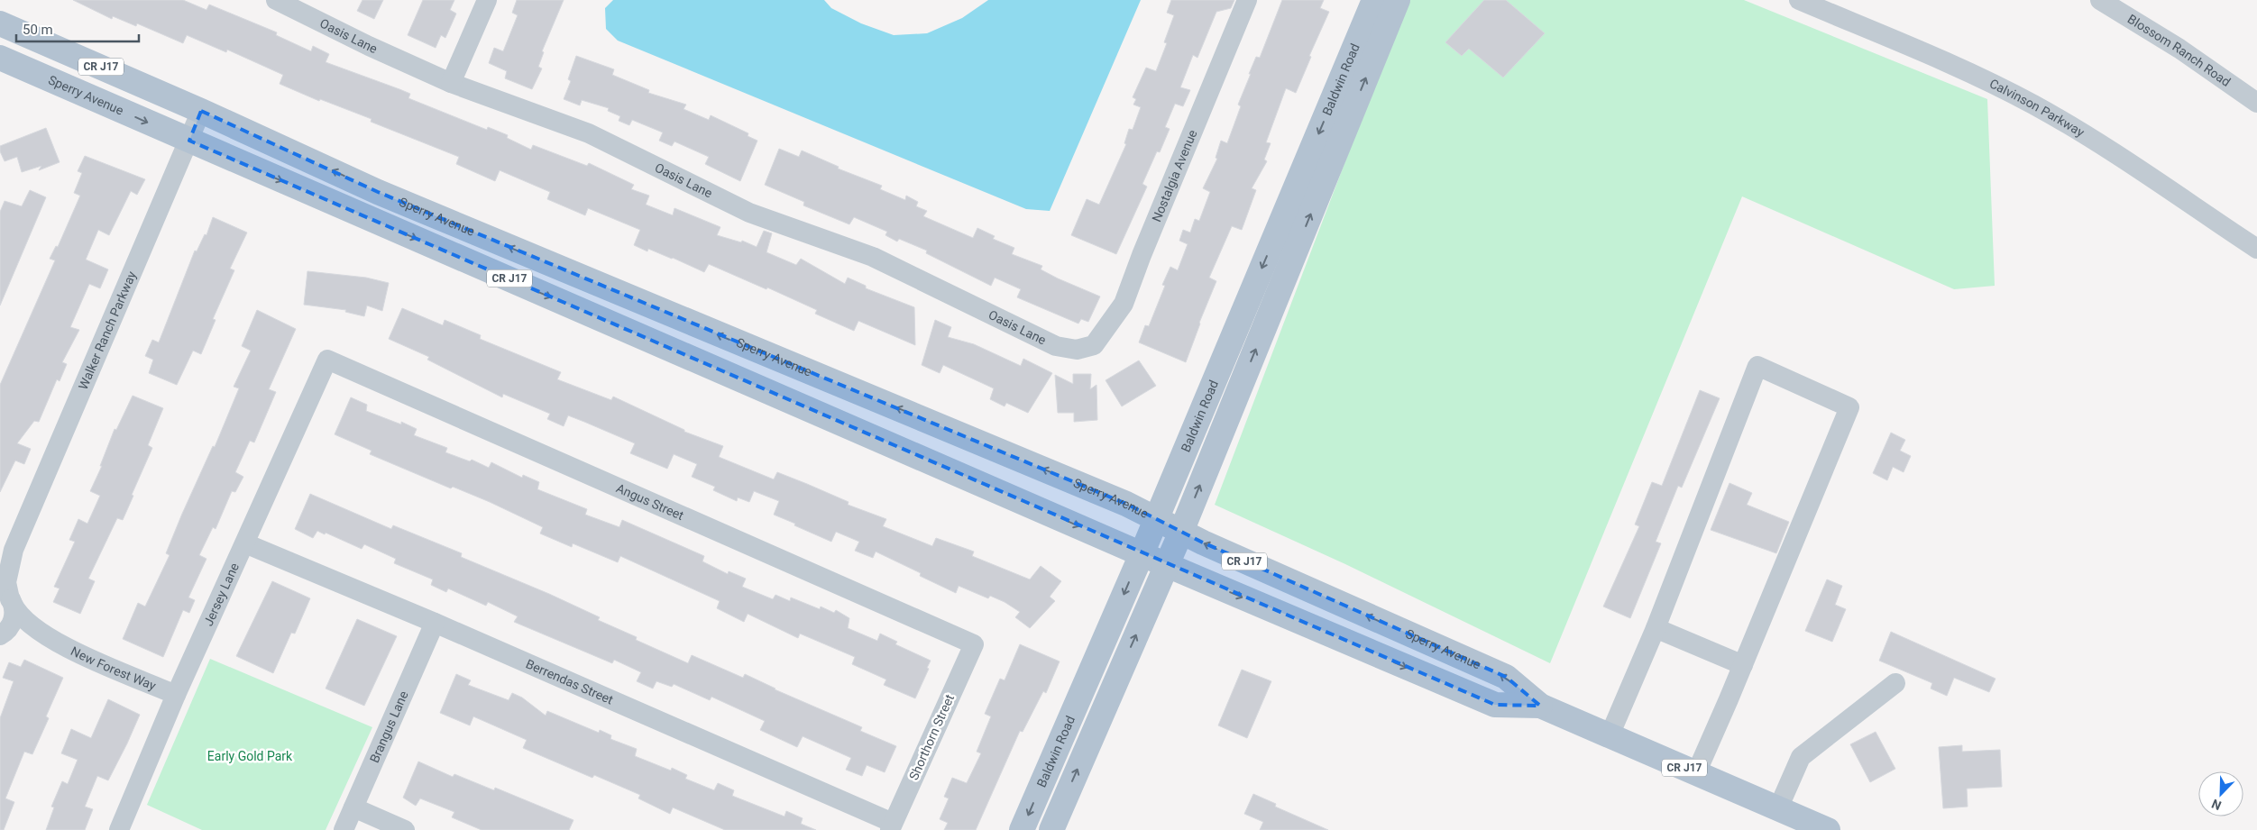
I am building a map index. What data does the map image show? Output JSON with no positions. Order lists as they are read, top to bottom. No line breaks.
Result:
{"streets":{"main road":["CR J17","Baldwin Road","Sperry Avenue"],"street":["Oasis Lane","Blossom Ranch Road","Calvinson Parkway","Nostalgia Avenue","Walker Ranch Parkway","Angus Street","Jersey Lane","New Forest Way","Berrendas Street","Brangus Lane","Shorthorn Street"]},"crossings":[["Oasis Lane","Nostalgia Avenue"],["Baldwin Road","Sperry Avenue"],["Sperry Avenue","Walker Ranch Parkway"],["Walker Ranch Parkway","New Forest Way"],["Angus Street","Jersey Lane"],["Angus Street","Shorthorn Street"],["Jersey Lane","New Forest Way"],["Jersey Lane","Berrendas Street"],["Berrendas Street","Brangus Lane"],["Berrendas Street","Shorthorn Street"]],"parks":["Early Gold Park"],"scale_bar":"50 m","north":"bottom left"}
